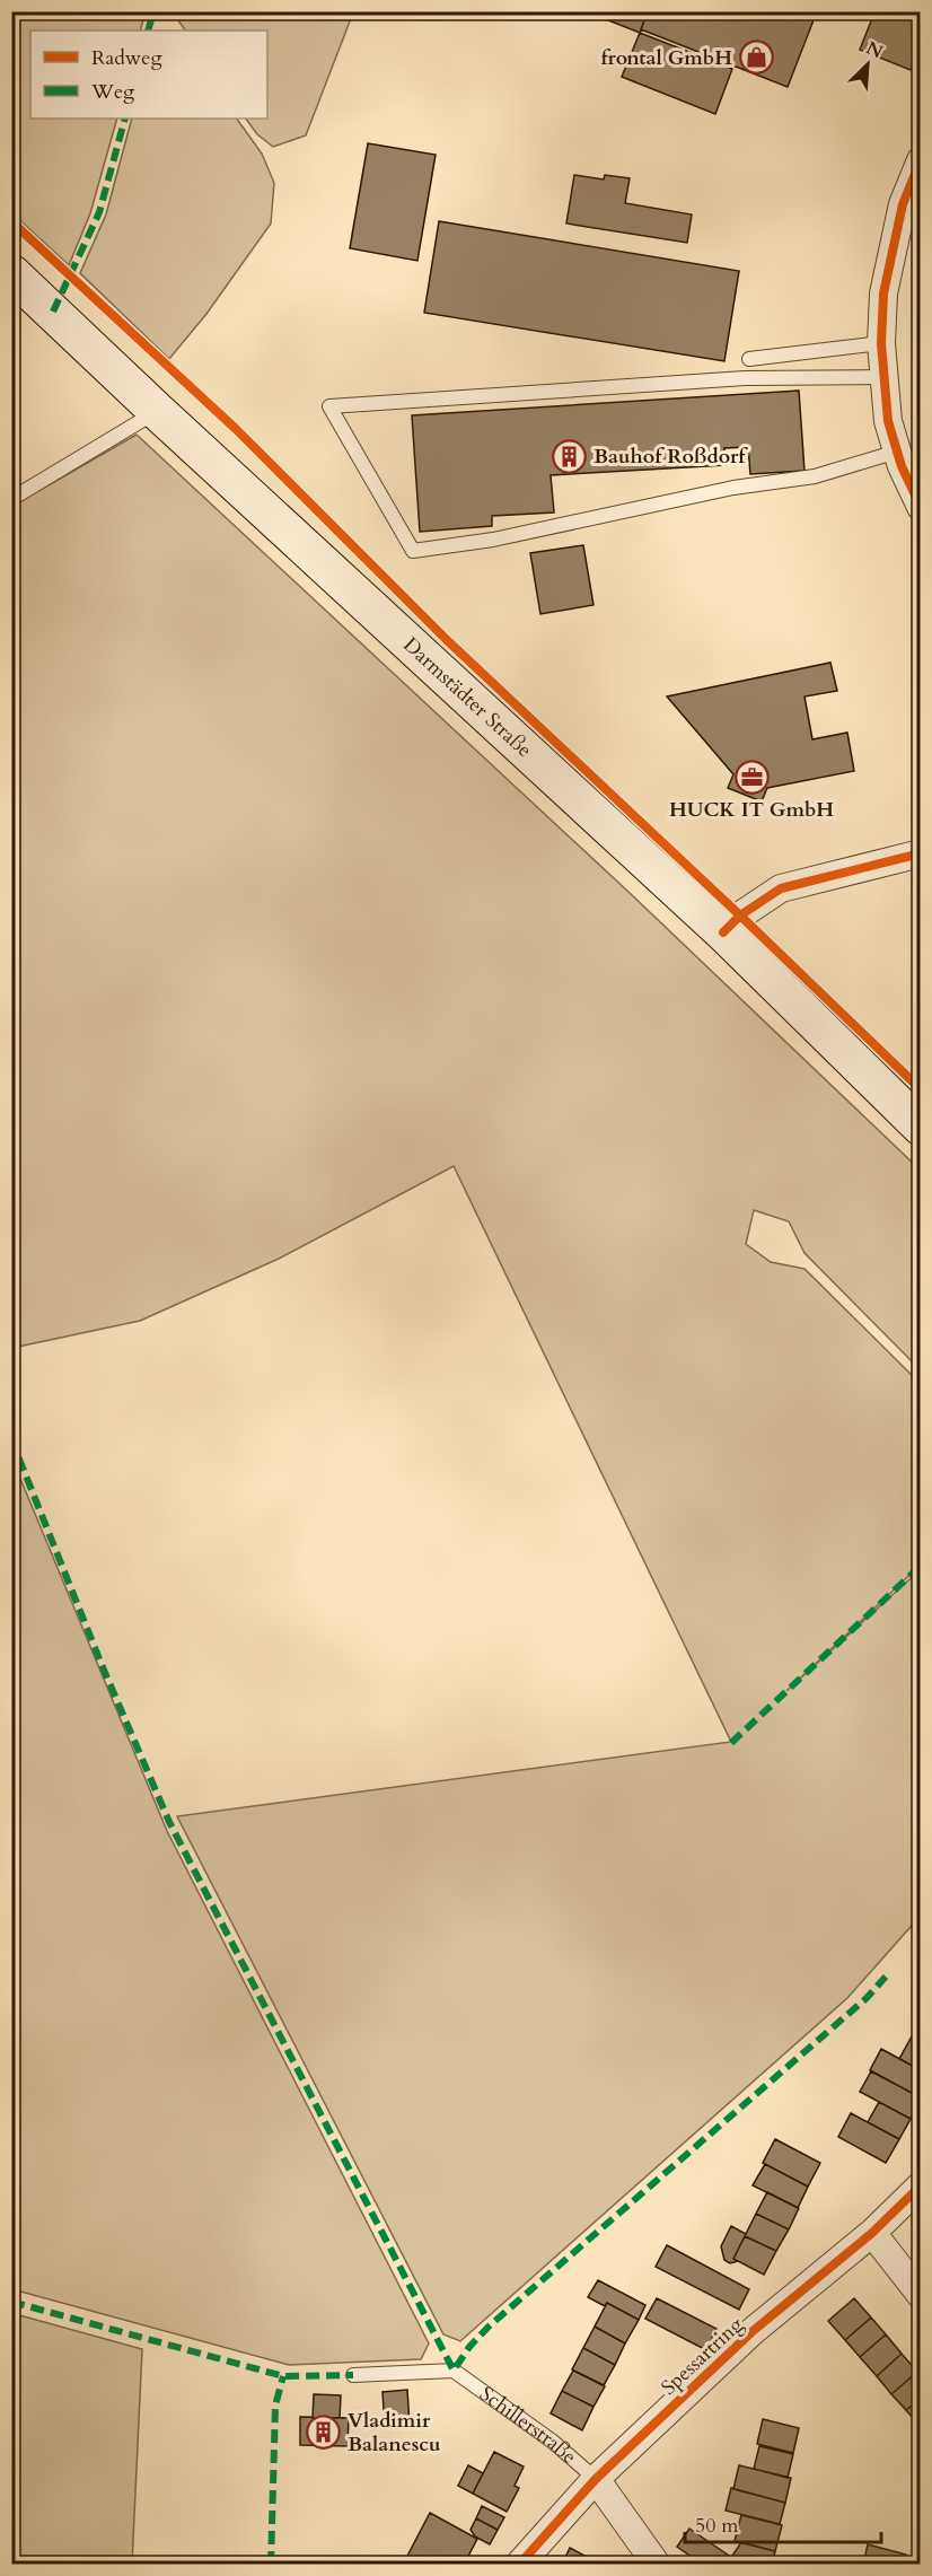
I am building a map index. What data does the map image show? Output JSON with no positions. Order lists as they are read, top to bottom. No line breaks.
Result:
{"streets":{"main road":["Darmstädter Straße"],"street":["Spessartring","Schillerstraße"]},"crossings":[["Spessartring","Schillerstraße"]],"places":{"shop":["frontal GmbH"],"building":["Bauhof Roßdorf","Vladimir Balanescu"],"office":["HUCK IT GmbH"]},"legend":["Radweg","Weg"],"scale_bar":"50 m","north":"top right"}
